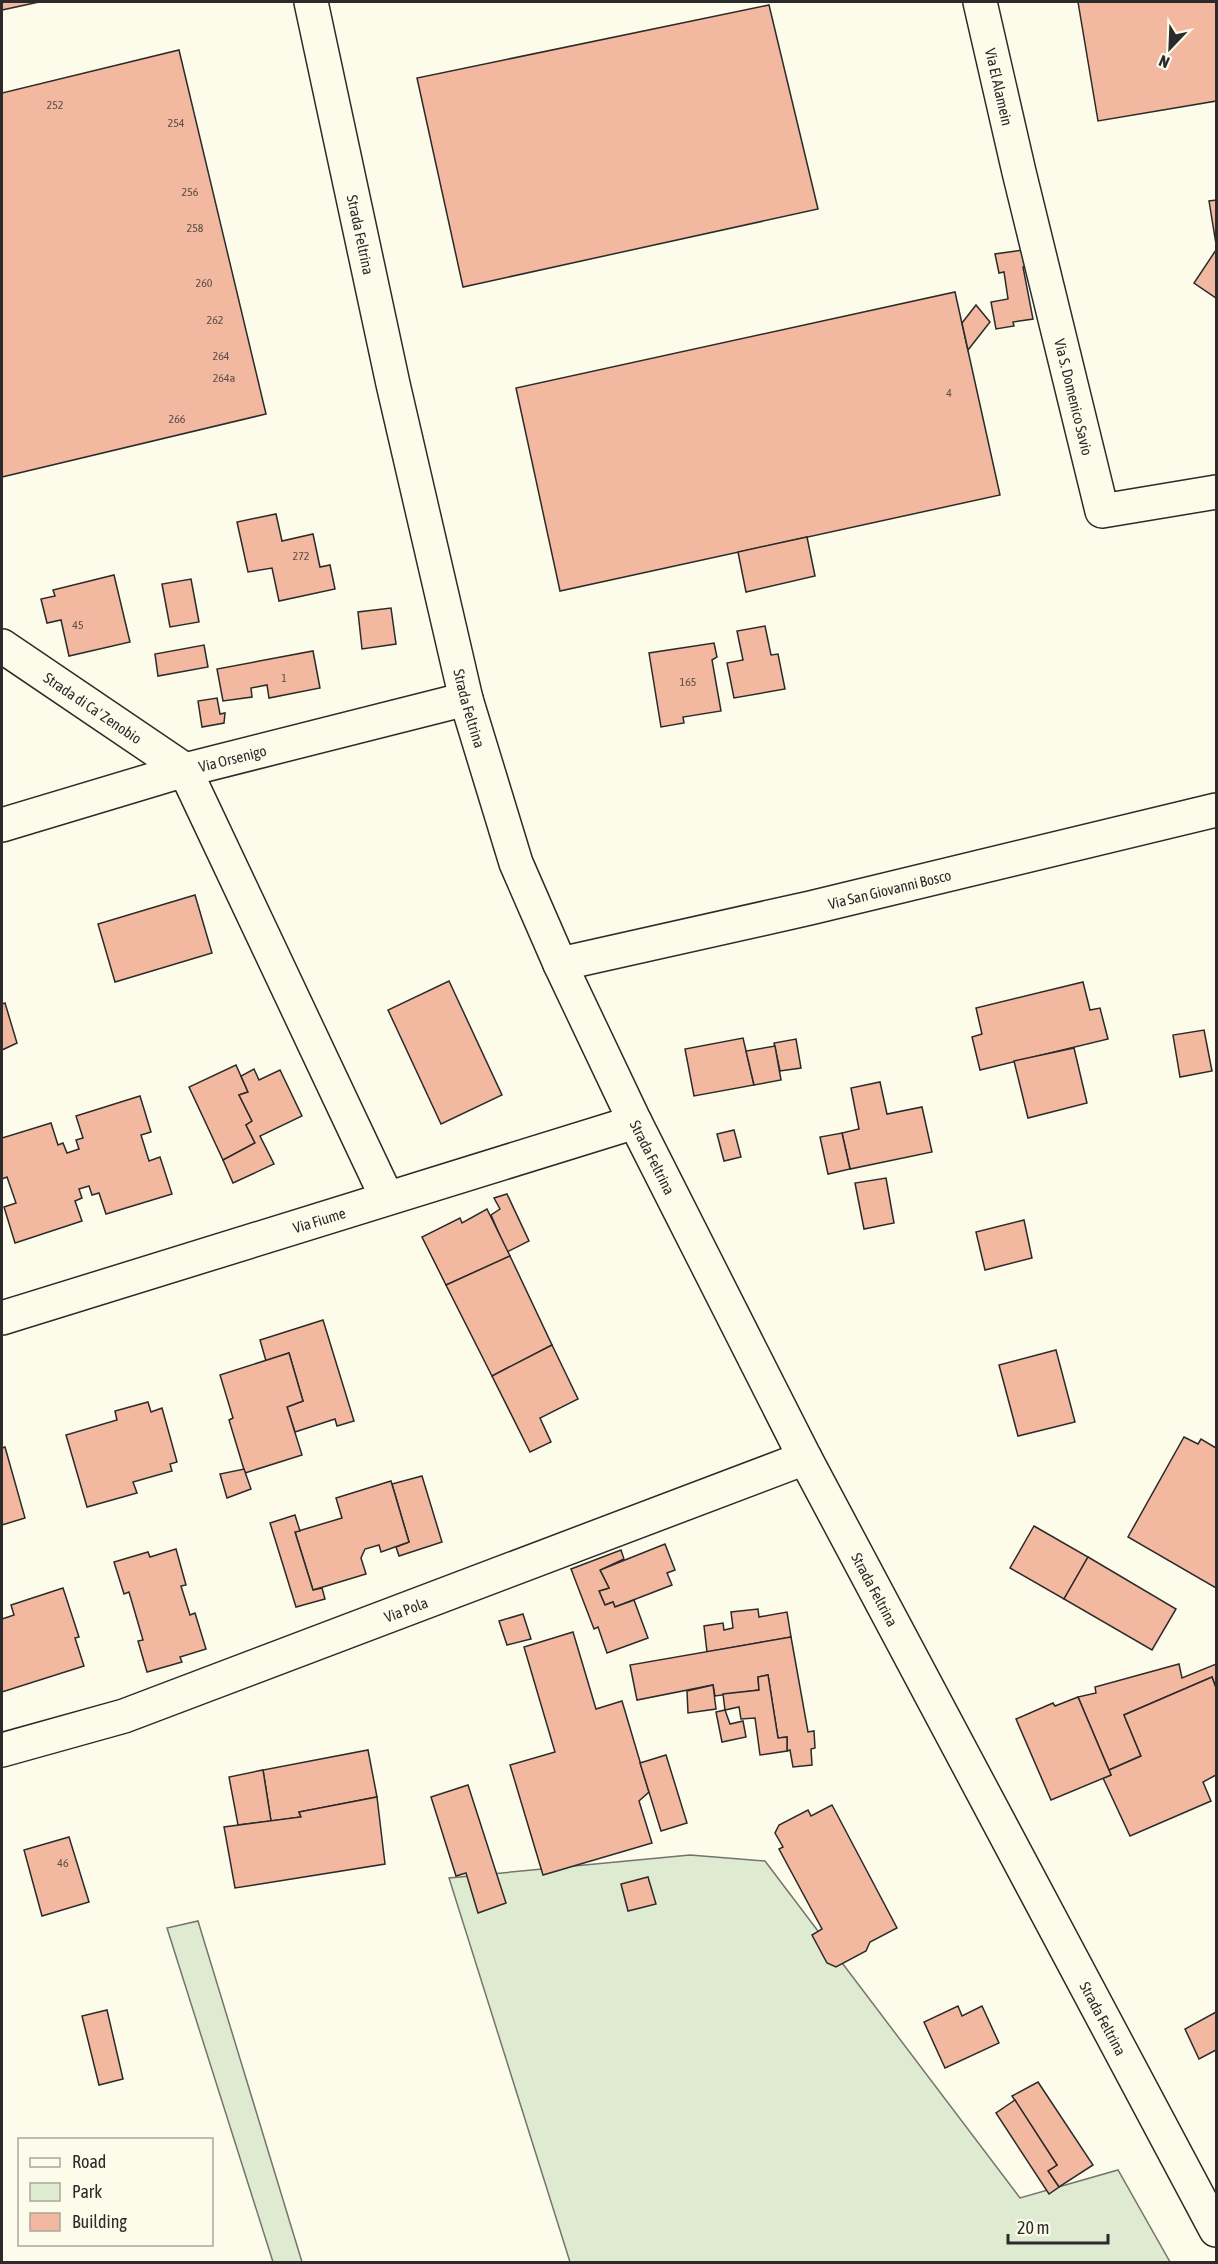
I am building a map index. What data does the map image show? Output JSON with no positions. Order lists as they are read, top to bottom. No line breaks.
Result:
{"streets":{"street":["Via El Alamein","Strada Feltrina","Via S. Domenico Savio","Strada di Ca' Zenobio","Via Orsenigo","Via San Giovanni Bosco","Via Fiume","Via Pola"]},"crossings":[["Via El Alamein","Via S. Domenico Savio"],["Strada Feltrina","Via Orsenigo"],["Strada Feltrina","Via San Giovanni Bosco"],["Strada Feltrina","Via Fiume"],["Strada Feltrina","Via Pola"],["Strada di Ca' Zenobio","Via Orsenigo"]],"house_numbers":["252","254","256","258","260","262","264","264a","4","266","272","45","1","165","46"],"legend":["Road","Park","Building"],"scale_bar":"20 m","north":"bottom left"}
